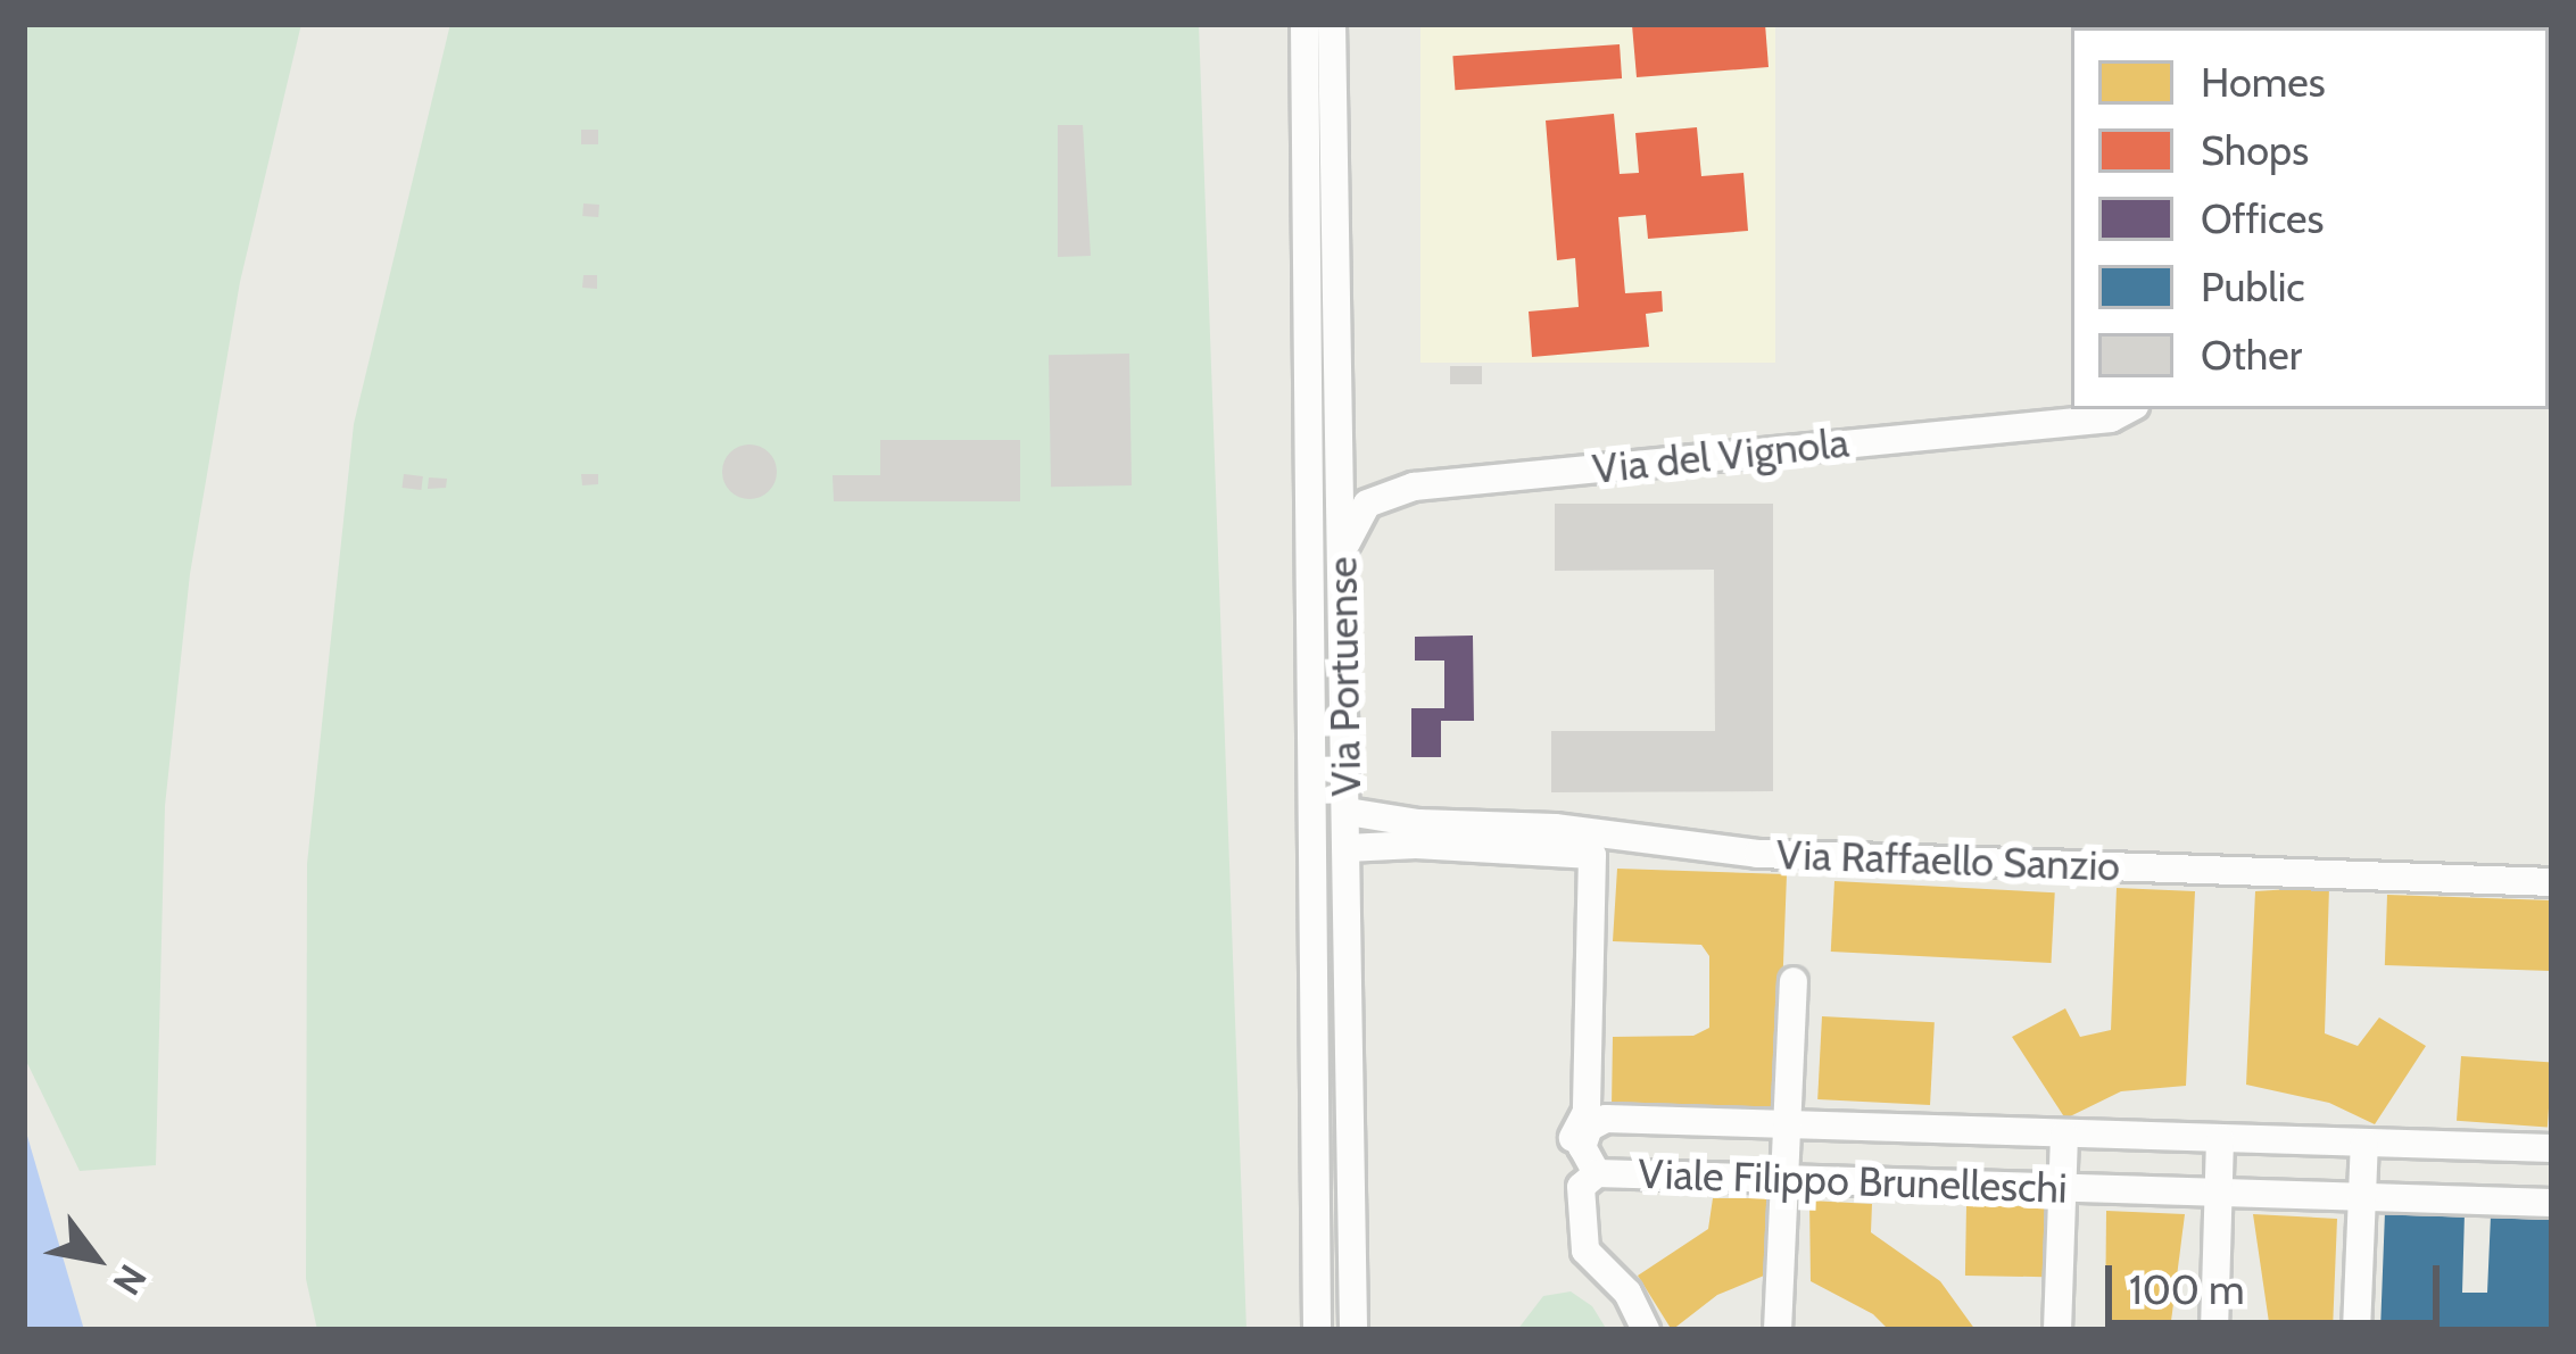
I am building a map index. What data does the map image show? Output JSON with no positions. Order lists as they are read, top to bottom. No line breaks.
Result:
{"streets":{"street":["Via del Vignola","Via Portuense","Via Raffaello Sanzio","Viale Filippo Brunelleschi"]},"crossings":[["Via del Vignola","Via Portuense"],["Via Portuense","Via Raffaello Sanzio"]],"legend":["Homes","Shops","Offices","Public","Other"],"scale_bar":"100 m","north":"bottom right"}
